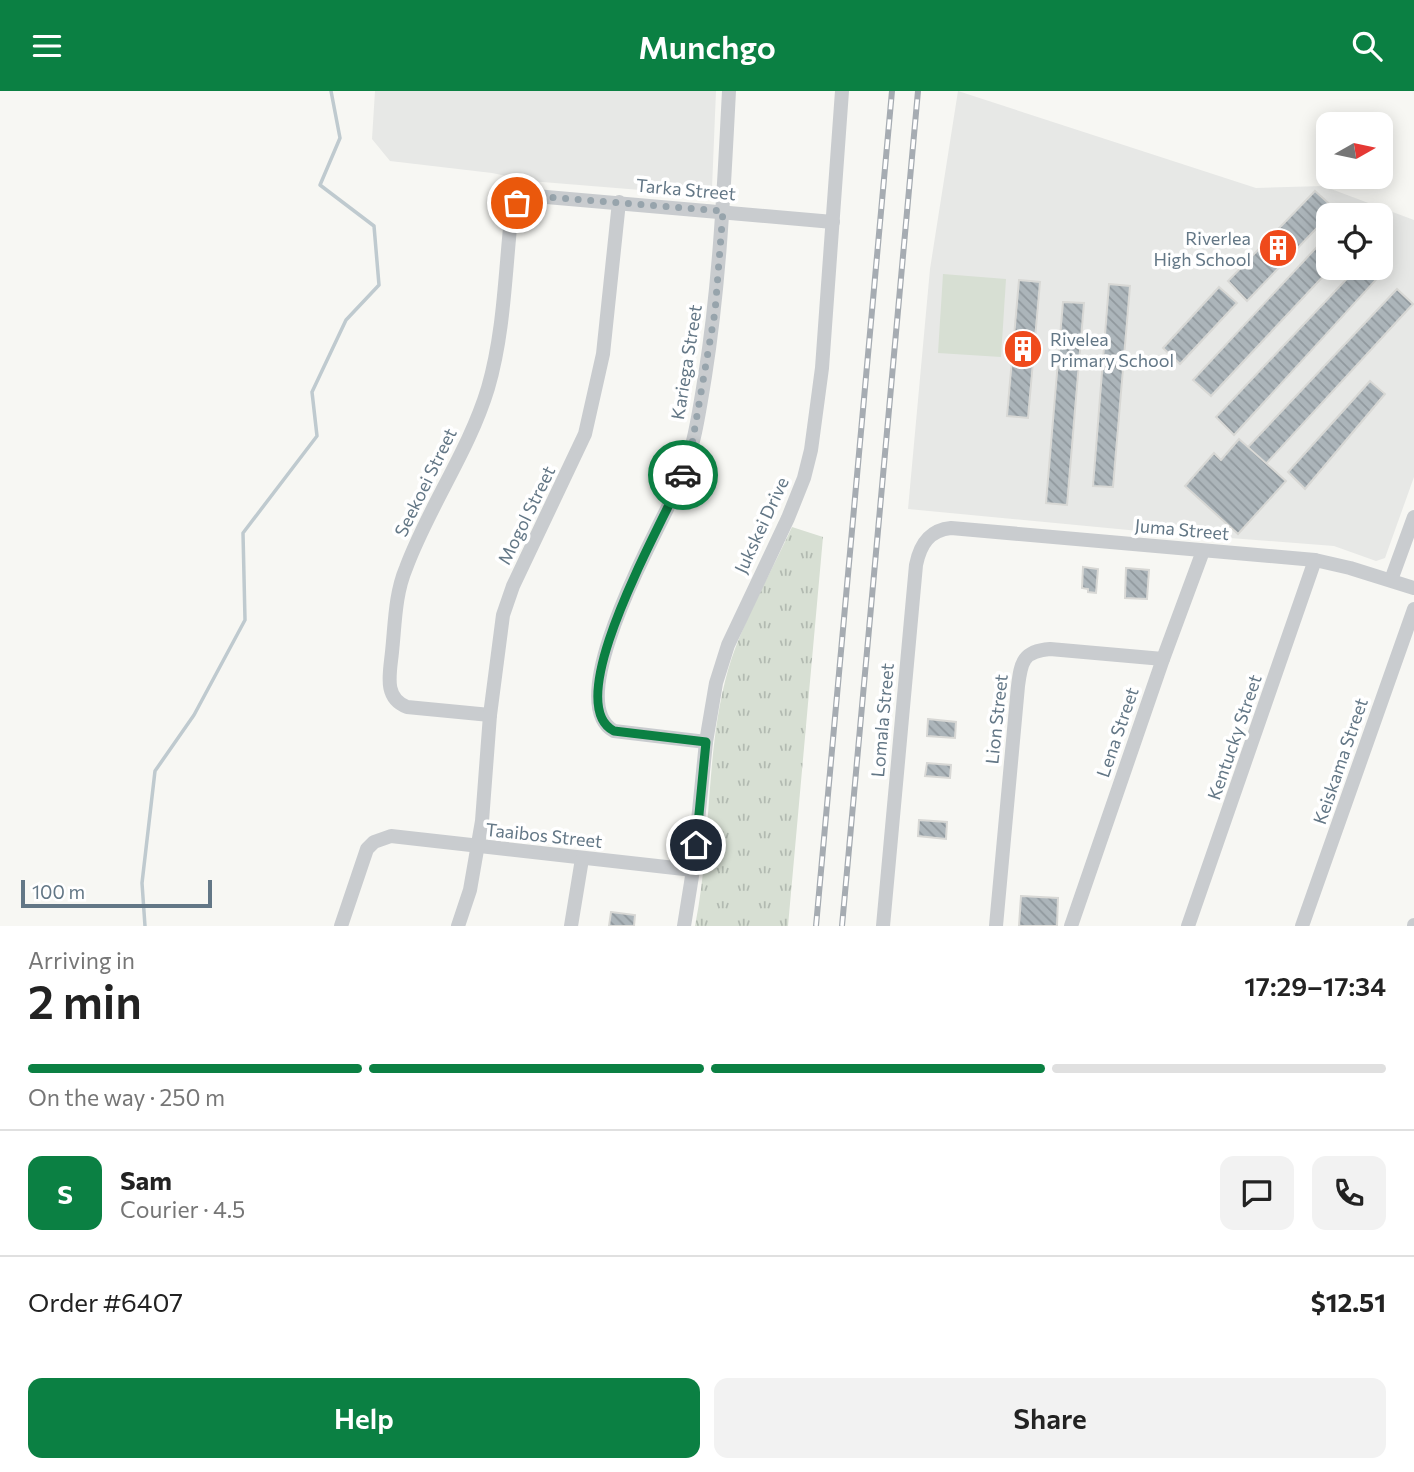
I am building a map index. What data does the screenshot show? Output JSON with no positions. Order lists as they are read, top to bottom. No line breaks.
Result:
{"streets":{"street":["Tarka Street","Kariega Street","Seekoei Street","Mogol Street","Jukskei Drive","Juma Street","Lion Street","Lomala Street","Lena Street","Kentucky Street","Keiskama Street","Taaibos Street"]},"crossings":[["Tarka Street","Kariega Street"],["Tarka Street","Seekoei Street"],["Tarka Street","Mogol Street"],["Tarka Street","Jukskei Drive"],["Kariega Street","Jukskei Drive"],["Seekoei Street","Mogol Street"],["Mogol Street","Taaibos Street"],["Jukskei Drive","Taaibos Street"],["Juma Street","Lomala Street"],["Juma Street","Lena Street"],["Juma Street","Kentucky Street"],["Lion Street","Lena Street"]],"places":{"building":["Riverlea High School","Rivelea Primary School"]},"scale_bar":"100 m","north":"right","page":{"header":"Munchgo","scale":"100 m","heading":["2 min","Arriving in","17:29–17:34"],"panel":["Sam","Courier · 4.5","Order #6407","$12.51"],"bar":"On the way · 250 m","round":"S","buttons":["Help","Share"]}}
